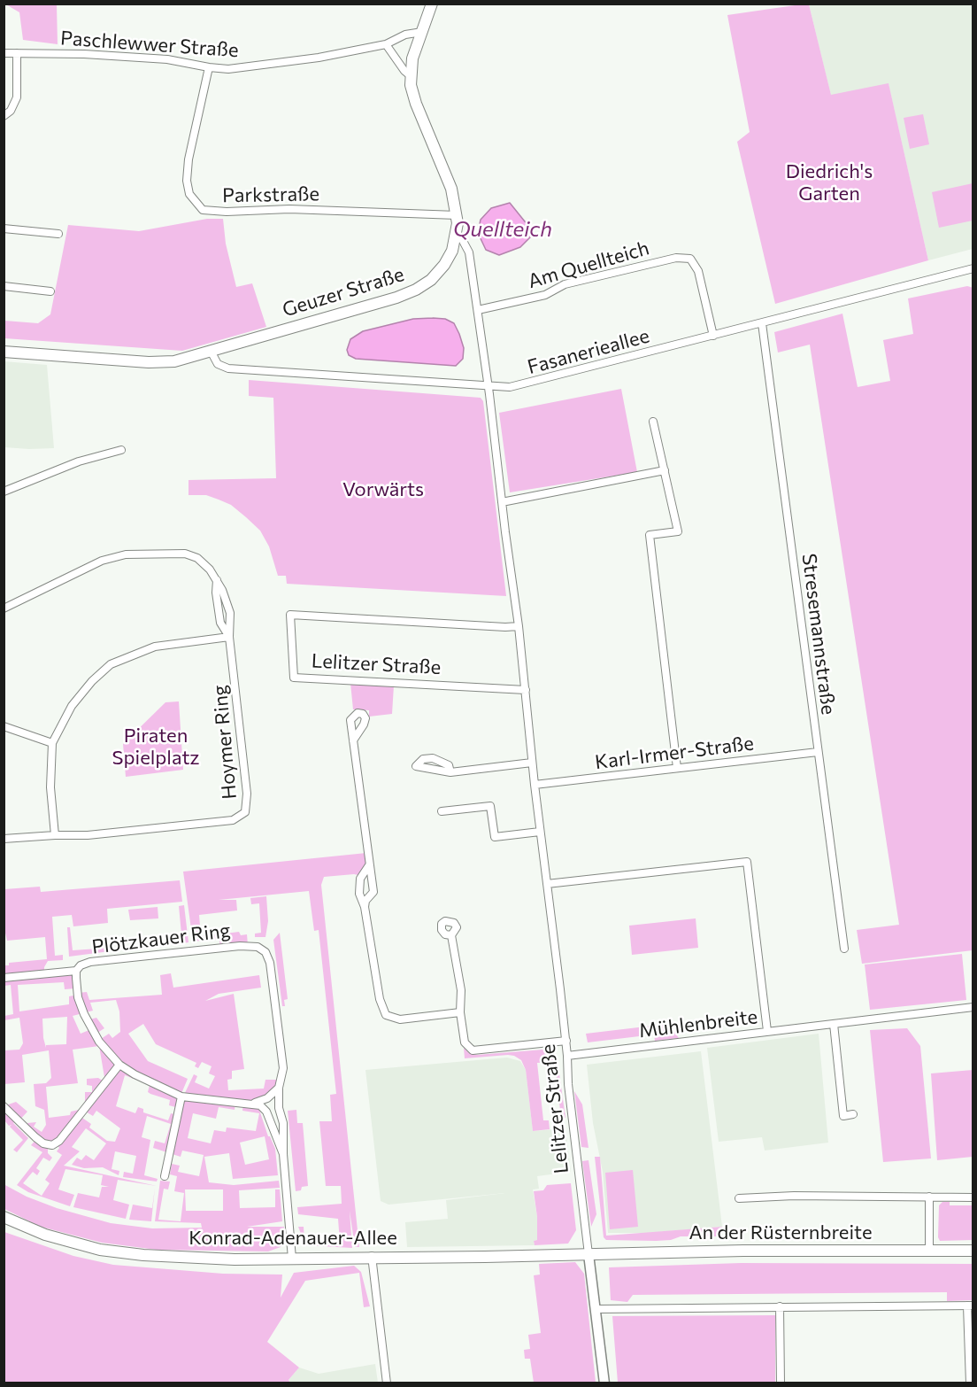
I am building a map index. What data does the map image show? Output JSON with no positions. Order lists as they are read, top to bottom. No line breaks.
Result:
{"streets":{"main road":["Geuzer Straße","An der Rüsternbreite","Konrad-Adenauer-Allee"],"street":["Paschlewwer Straße","Parkstraße","Am Quellteich","Fasanerieallee","Stresemannstraße","Lelitzer Straße","Hoymer Ring","Karl-Irmer-Straße","Plötzkauer Ring","Mühlenbreite"]},"crossings":[["Paschlewwer Straße","Parkstraße"],["Paschlewwer Straße","Geuzer Straße"],["Parkstraße","Geuzer Straße"],["Am Quellteich","Fasanerieallee"],["Am Quellteich","Lelitzer Straße"],["Geuzer Straße","Fasanerieallee"],["Geuzer Straße","Lelitzer Straße"],["Fasanerieallee","Stresemannstraße"],["Fasanerieallee","Lelitzer Straße"],["Stresemannstraße","Karl-Irmer-Straße"],["Lelitzer Straße","Karl-Irmer-Straße"],["Lelitzer Straße","Mühlenbreite"],["Lelitzer Straße","An der Rüsternbreite"],["Lelitzer Straße","Konrad-Adenauer-Allee"],["Plötzkauer Ring","Konrad-Adenauer-Allee"],["An der Rüsternbreite","Konrad-Adenauer-Allee"]],"water":["Quellteich"],"parks":["Diedrich's Garten","Vorwärts","Piraten Spielplatz"]}
